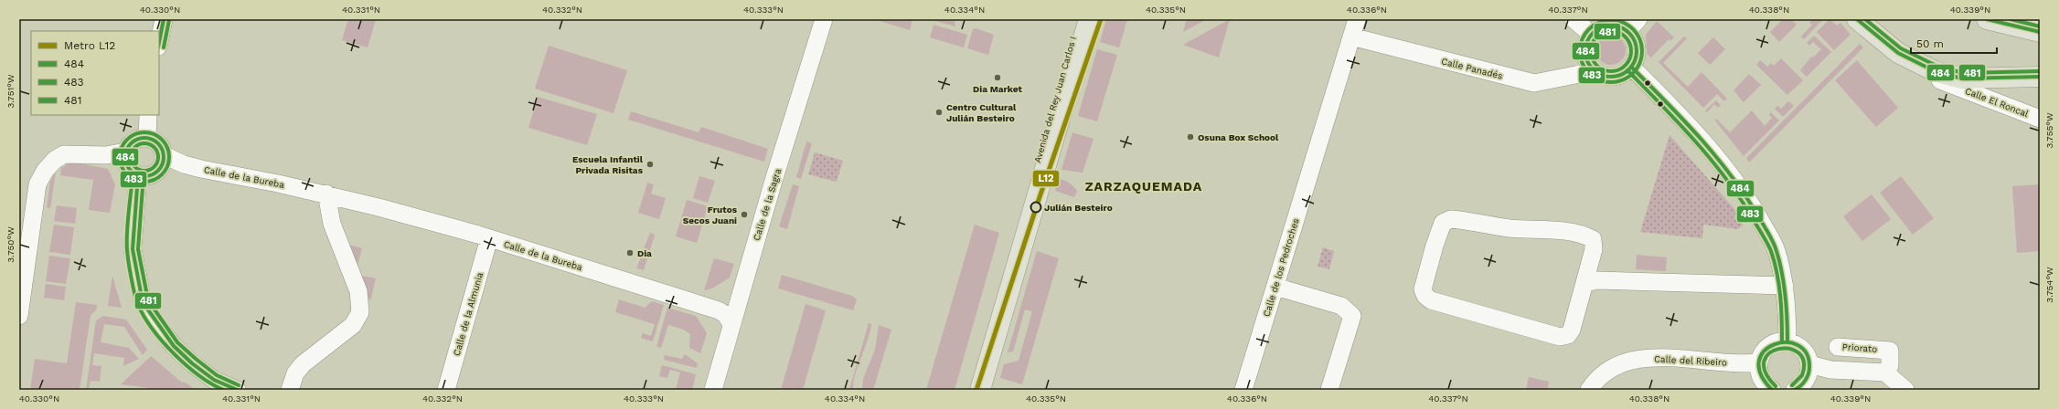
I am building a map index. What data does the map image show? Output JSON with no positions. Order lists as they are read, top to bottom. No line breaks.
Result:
{"streets":{"main road":["Avenida del Rey Juan Carlos I"],"street":["Calle Panadés","Calle El Roncal","Calle de la Bureba","Calle de la Sagra","Calle de los Pedroches","Calle de la Almunia","Priorato","Calle del Ribeiro"]},"crossings":[["Calle Panadés","Calle de los Pedroches"],["Calle de la Bureba","Calle de la Sagra"],["Calle de la Bureba","Calle de la Almunia"]],"districts":["ZARZAQUEMADA"],"places":["Dia Market","Centro Cultural Julián Besteiro","Osuna Box School","Escuela Infantil Privada Risitas","Julián Besteiro","Frutos Secos Juani","Dia"],"lines":["metro line L12","transit line 484","transit line 481","transit line 483"],"legend":["Metro L12","484","483","481"],"scale_bar":"50 m","coordinates":["40.330°N","40.331°N","40.332°N","40.333°N","40.334°N","40.335°N","40.336°N","40.337°N","40.338°N","40.339°N","3.751°W","3.755°W","3.750°W","3.754°W"]}
